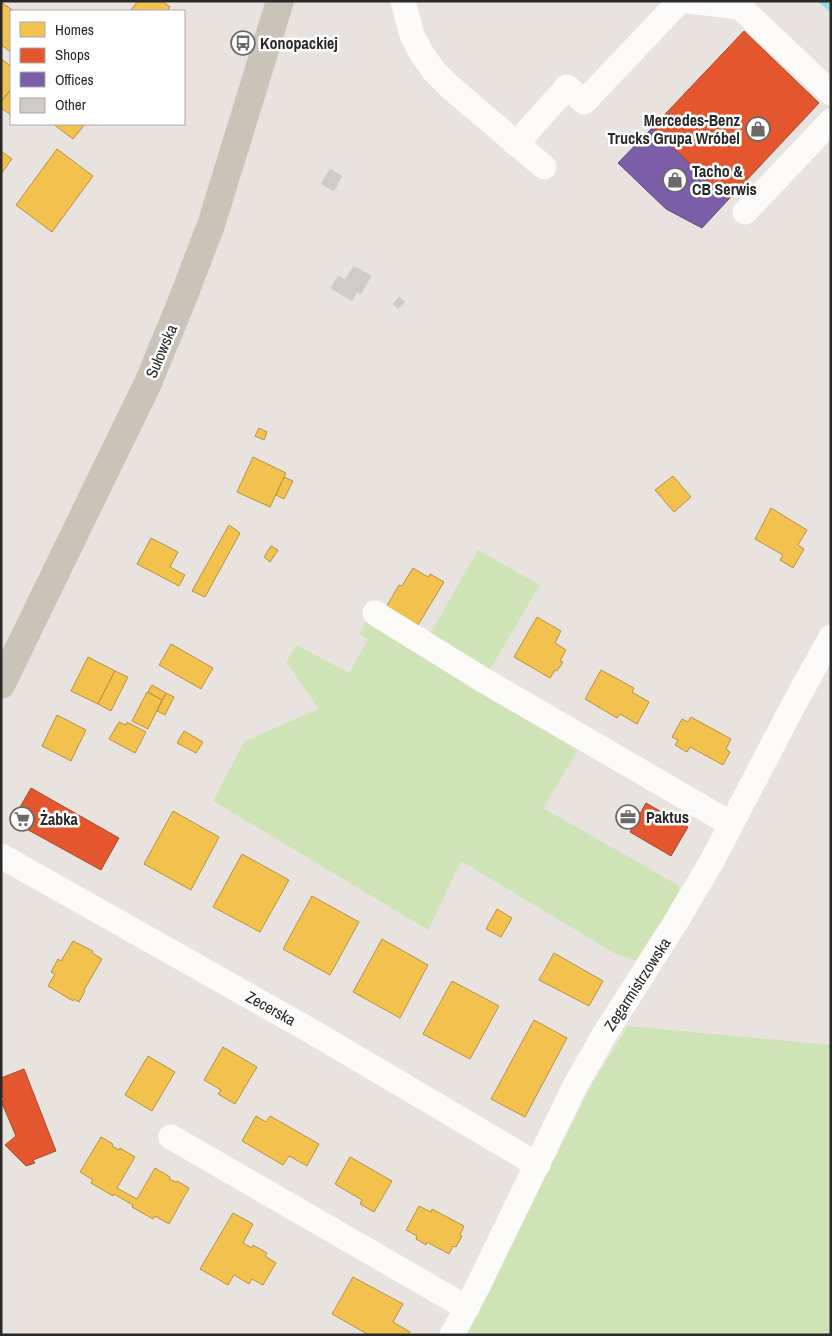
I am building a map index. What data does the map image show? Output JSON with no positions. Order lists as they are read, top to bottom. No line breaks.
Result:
{"streets":{"main road":["Sułowska"],"street":["Zegarmistrzowska","Zecerska"]},"crossings":[["Zegarmistrzowska","Zecerska"]],"places":{"bus stop":["Konopackiej"],"shop":["Mercedes-Benz Trucks Grupa Wróbel","Tacho & CB Serwis"],"office":["Paktus"],"supermarket":["Żabka"]},"legend":["Homes","Shops","Offices","Other"]}
